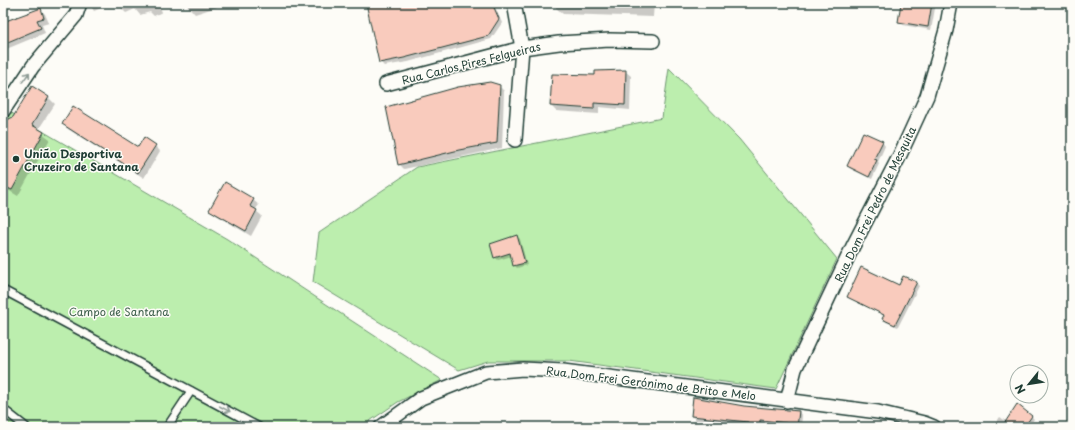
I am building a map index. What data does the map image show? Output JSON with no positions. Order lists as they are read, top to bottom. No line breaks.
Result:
{"streets":{"street":["Rua Carlos Pires Felgueiras","Rua Dom Frei Pedro de Mesquita","Rua Dom Frei Gerónimo de Brito e Melo"]},"crossings":[["Rua Dom Frei Pedro de Mesquita","Rua Dom Frei Gerónimo de Brito e Melo"]],"parks":["Campo de Santana"],"places":["União Desportiva Cruzeiro de Santana"],"north":"bottom left"}
